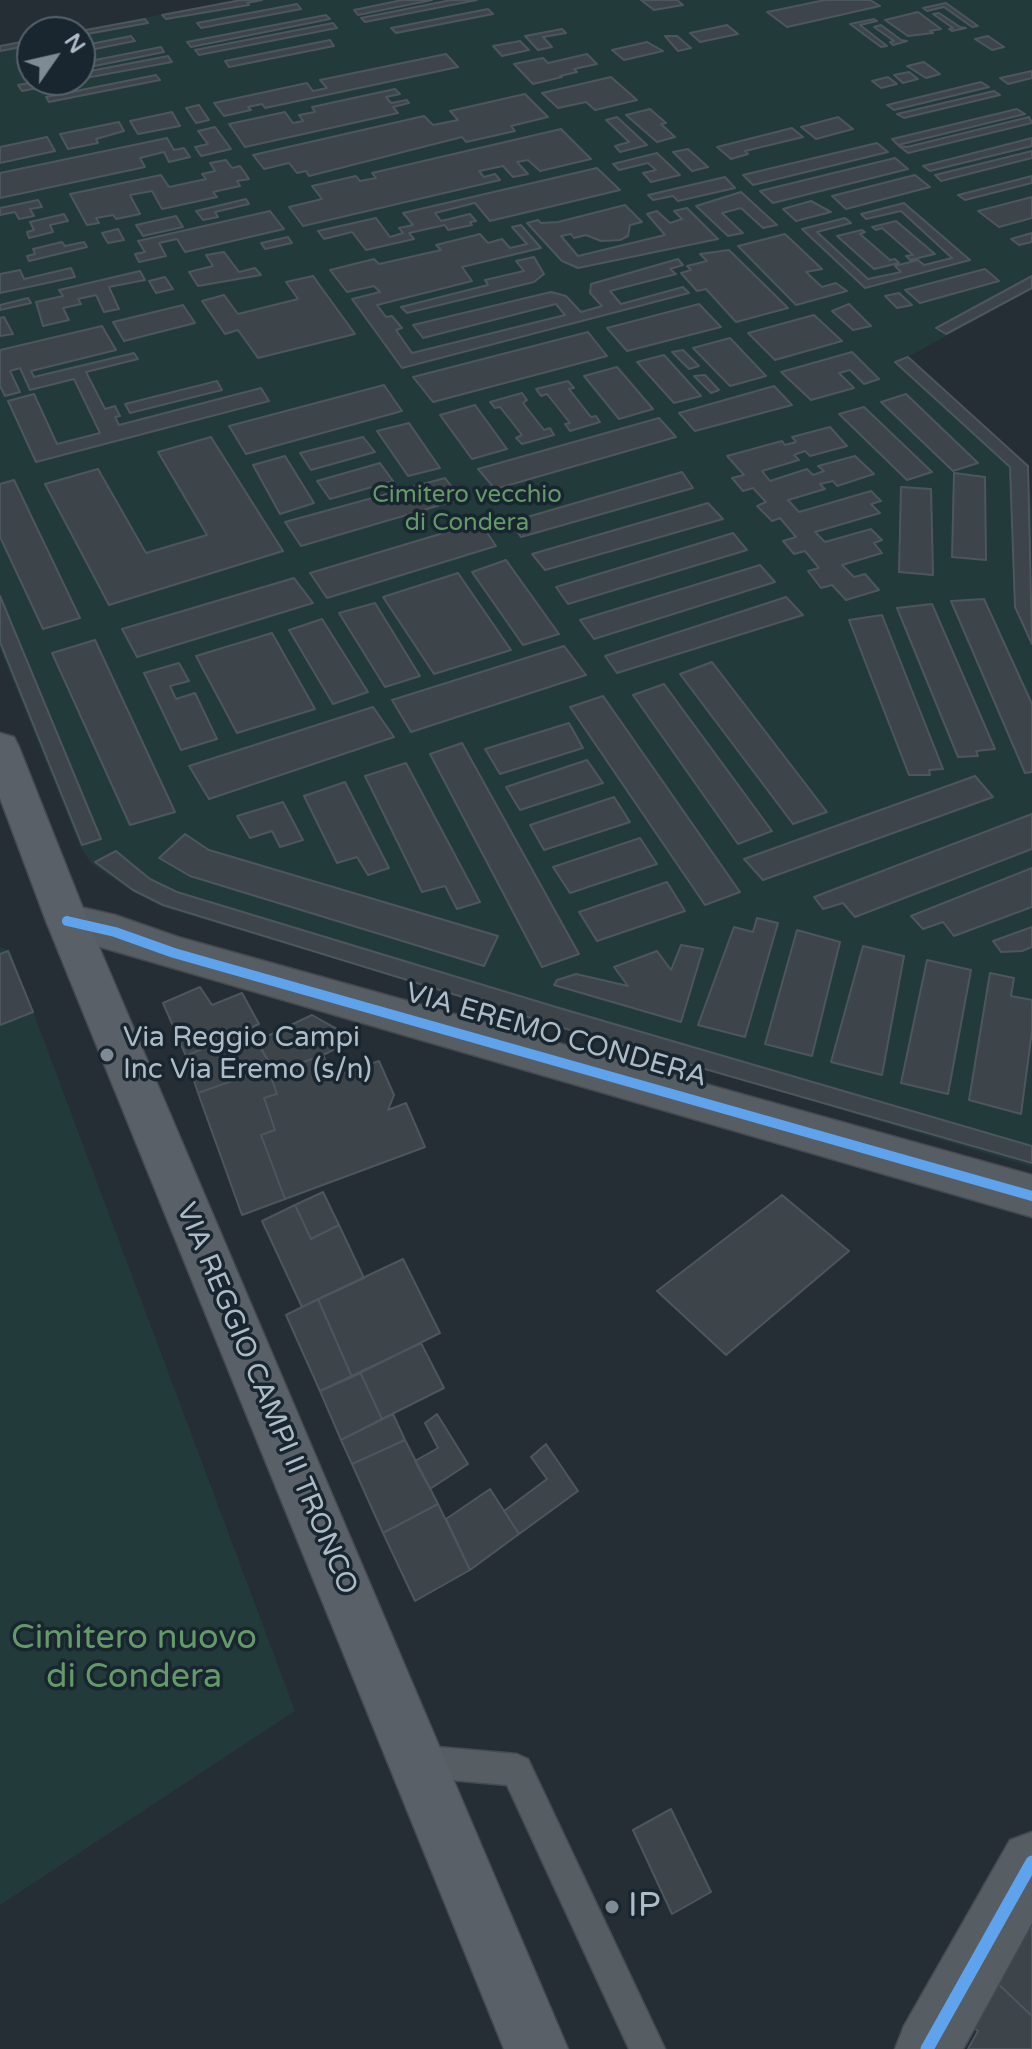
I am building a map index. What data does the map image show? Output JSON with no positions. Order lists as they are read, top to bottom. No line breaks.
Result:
{"streets":{"main road":["VIA REGGIO CAMPI II TRONCO"],"street":["VIA EREMO CONDERA"]},"crossings":[["VIA EREMO CONDERA","VIA REGGIO CAMPI II TRONCO"]],"parks":["Cimitero vecchio di Condera","Cimitero nuovo di Condera"],"places":["Via Reggio Campi Inc Via Eremo (s/n)","IP"],"north":"top right"}
